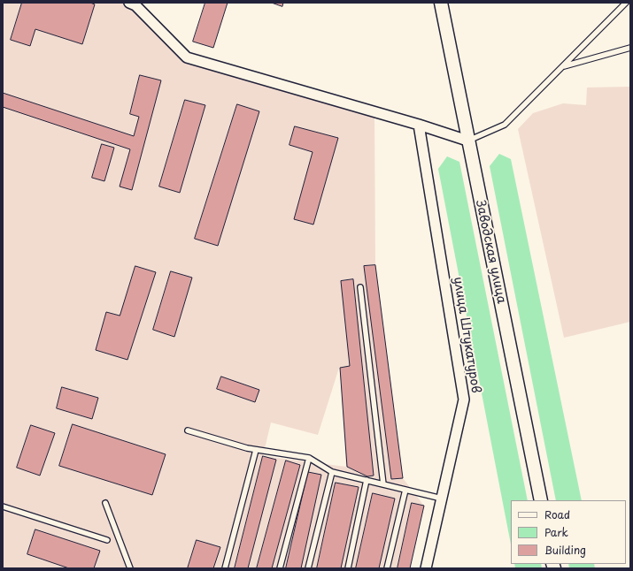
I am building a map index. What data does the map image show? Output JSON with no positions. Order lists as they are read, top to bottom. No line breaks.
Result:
{"streets":{"street":["Заводская улица","улица Штукатуров"]},"legend":["Road","Park","Building"]}
